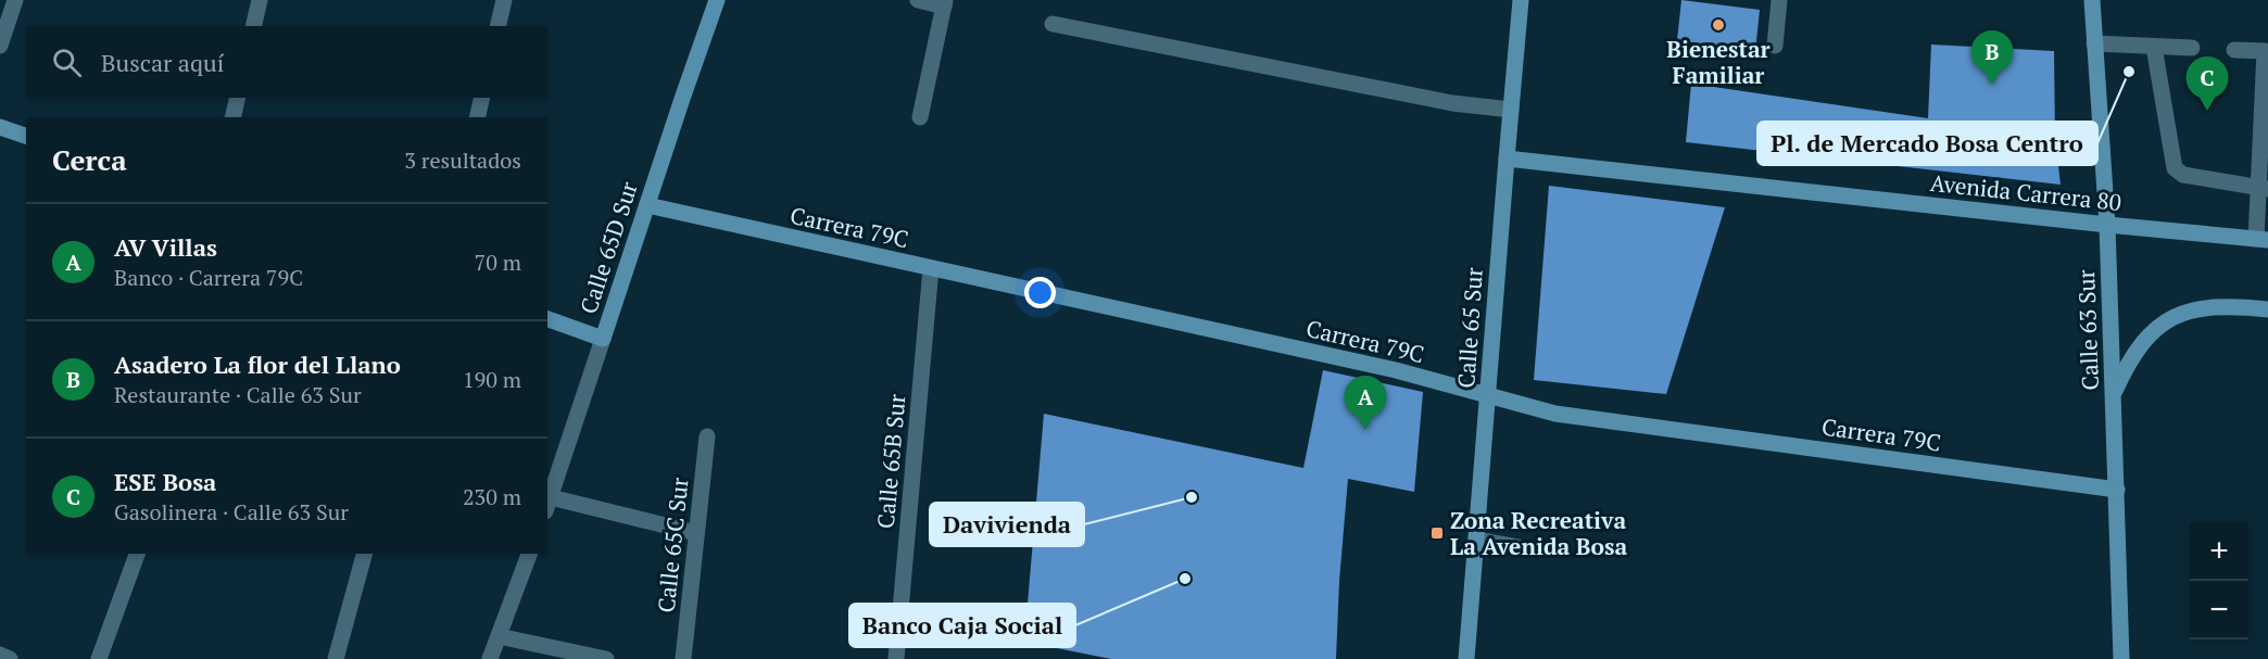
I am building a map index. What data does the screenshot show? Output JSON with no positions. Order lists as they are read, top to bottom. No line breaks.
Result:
{"streets":{"street":["Avenida Carrera 80","Carrera 79C","Calle 65D Sur","Calle 65 Sur","Calle 63 Sur","Calle 65B Sur","Calle 65C Sur"]},"crossings":[["Avenida Carrera 80","Calle 65 Sur"],["Avenida Carrera 80","Calle 63 Sur"],["Carrera 79C","Calle 65D Sur"],["Carrera 79C","Calle 65 Sur"],["Carrera 79C","Calle 63 Sur"],["Carrera 79C","Calle 65B Sur"]],"places":{"other":["Bienestar Familiar","Pl. de Mercado Bosa Centro","Davivienda","Banco Caja Social"],"transit":["Zona Recreativa La Avenida Bosa"]},"page":{"search":"Buscar aquí","pins":["B","C","A"],"heading":["Cerca","3 resultados"],"list":[{"mark":"A","name":"AV Villas","note":"Banco · Carrera 79C","value":"70 m"},{"mark":"B","name":"Asadero La flor del Llano","note":"Restaurante · Calle 63 Sur","value":"190 m"},{"mark":"C","name":"ESE Bosa","note":"Gasolinera · Calle 63 Sur","value":"230 m"}],"map_buttons":["+","−"]}}
